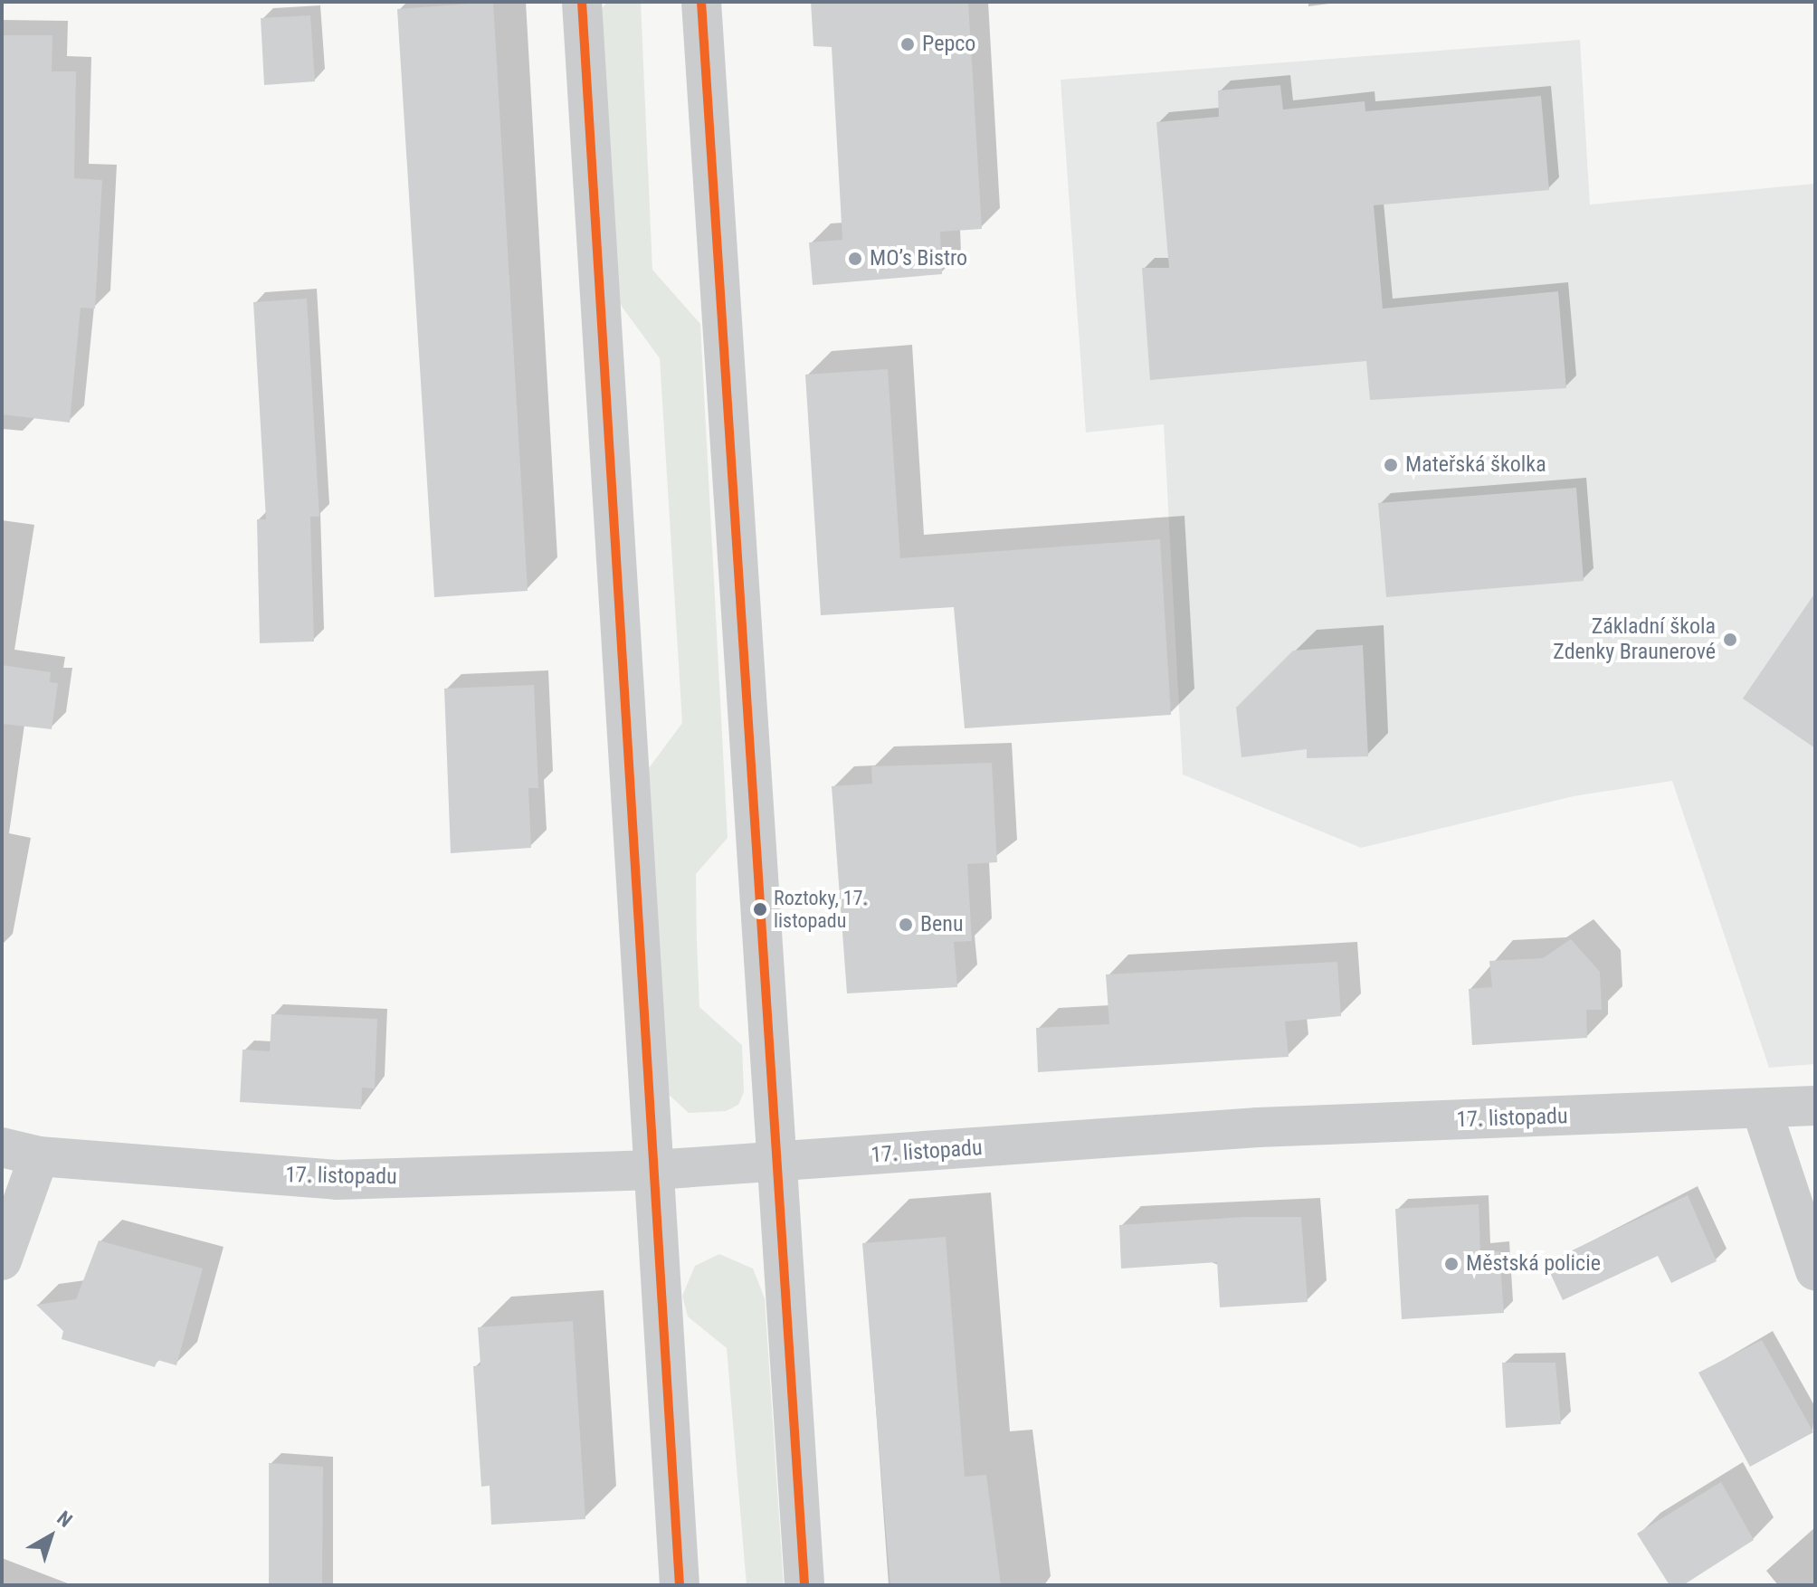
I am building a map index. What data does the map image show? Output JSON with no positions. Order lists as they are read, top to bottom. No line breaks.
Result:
{"streets":{"street":["17. listopadu"]},"places":["Pepco","MO’s Bistro","Mateřská školka","Základní škola Zdenky Braunerové","Roztoky, 17. listopadu","Benu","Městská policie"],"north":"top right"}
